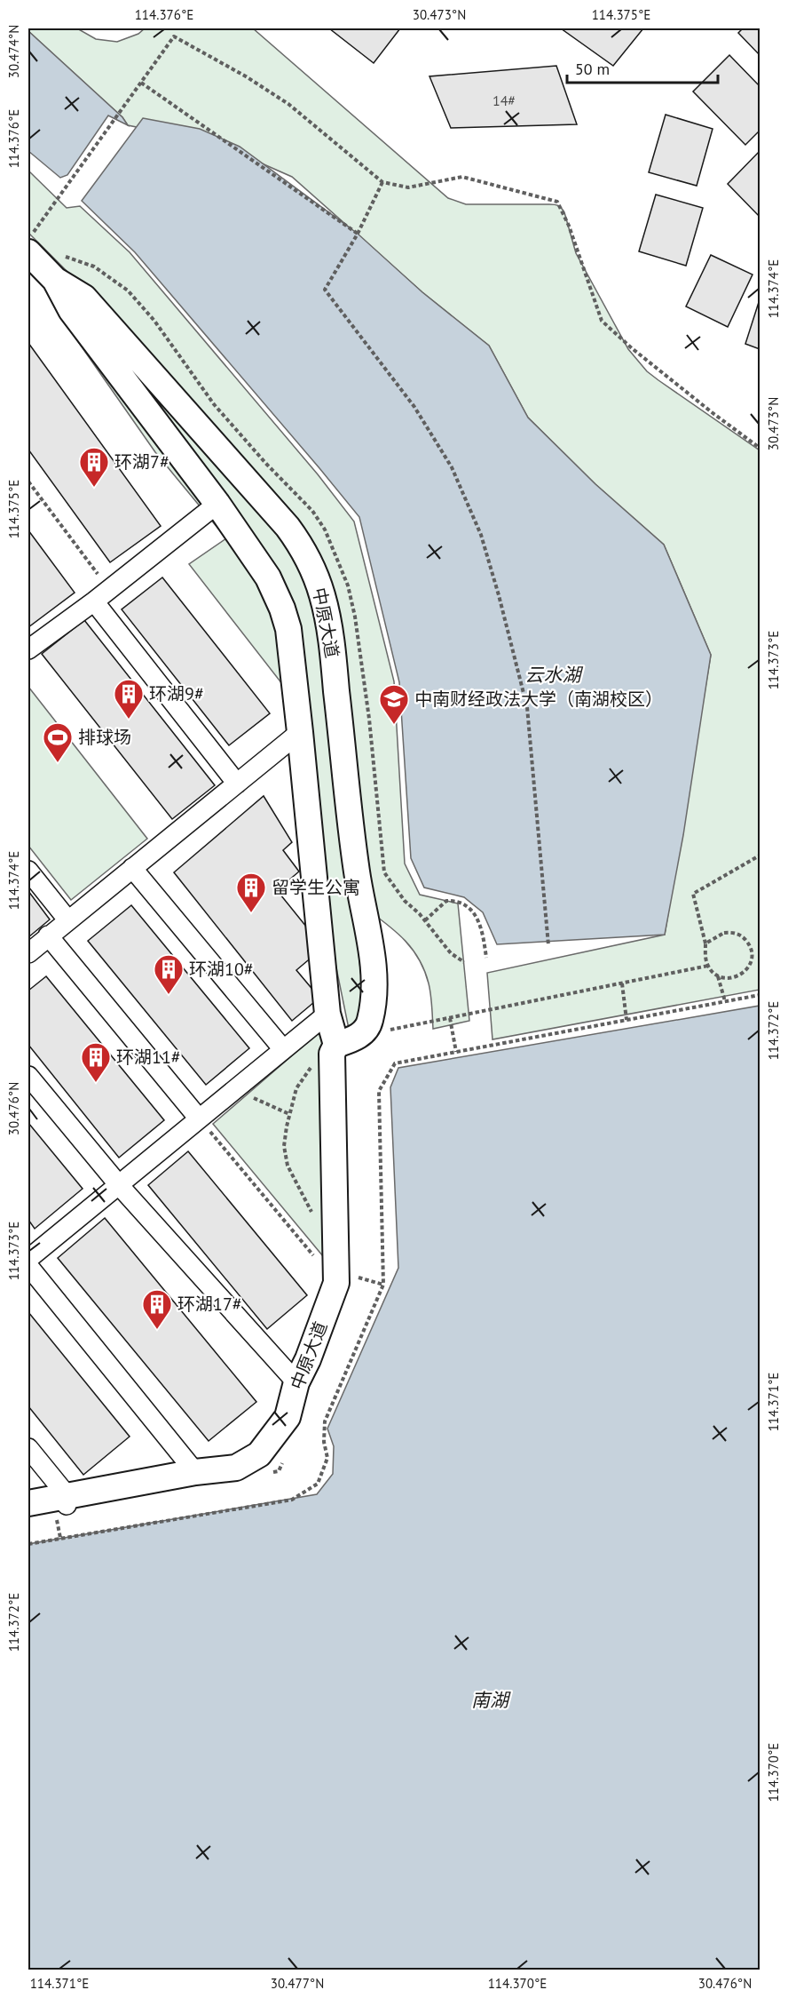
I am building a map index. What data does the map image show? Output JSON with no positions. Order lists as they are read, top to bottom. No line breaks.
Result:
{"streets":{"main road":["中原大道"]},"water":["云水湖","南湖"],"places":{"building":["环湖7#","环湖9#","留学生公寓","环湖10#","环湖11#","环湖17#"],"school or university":["中南财经政法大学（南湖校区）"],"sports":["排球场"]},"house_numbers":["14#"],"scale_bar":"50 m","coordinates":["114.376°E","30.473°N","114.375°E","30.474°N","114.374°E","114.373°E","114.372°E","30.476°N","114.371°E","114.370°E","30.477°N"]}
